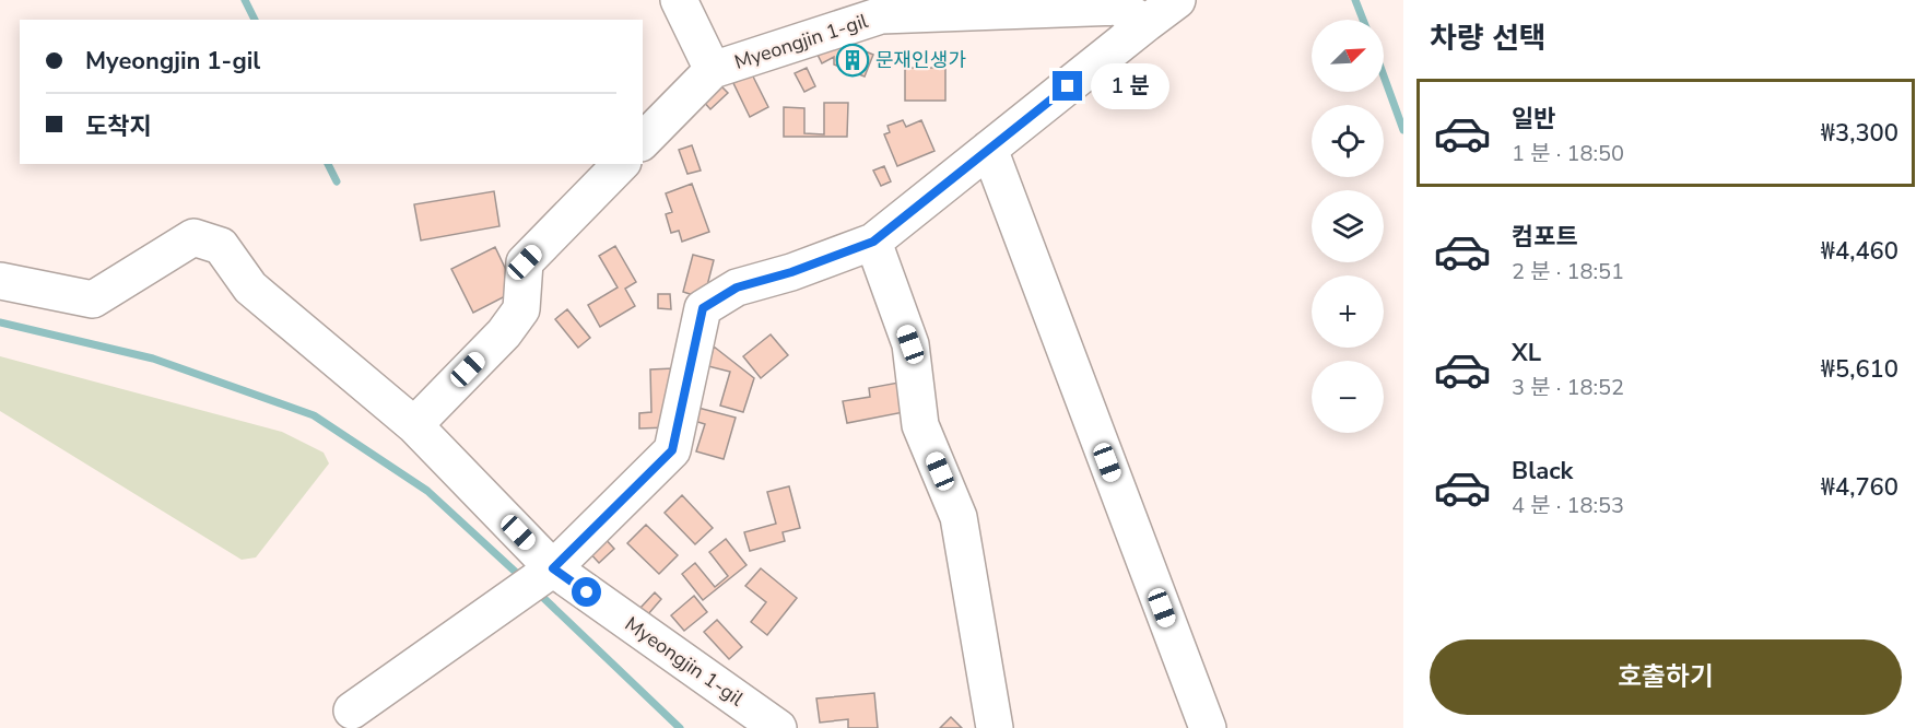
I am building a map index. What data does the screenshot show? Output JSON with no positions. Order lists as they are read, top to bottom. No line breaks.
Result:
{"streets":{"street":["Myeongjin 1-gil"]},"places":{"building":["문재인생가"]},"north":"top right","page":{"heading":"차량 선택","map_buttons":["+","−"],"banner":["Myeongjin 1-gil","도착지"],"bubble":"1 분","list":[{"name":"일반","note":"1 분 · 18:50","value":"₩3,300"},{"name":"컴포트","note":"2 분 · 18:51","value":"₩4,460"},{"name":"XL","note":"3 분 · 18:52","value":"₩5,610"},{"name":"Black","note":"4 분 · 18:53","value":"₩4,760"}],"buttons":"호출하기"}}
